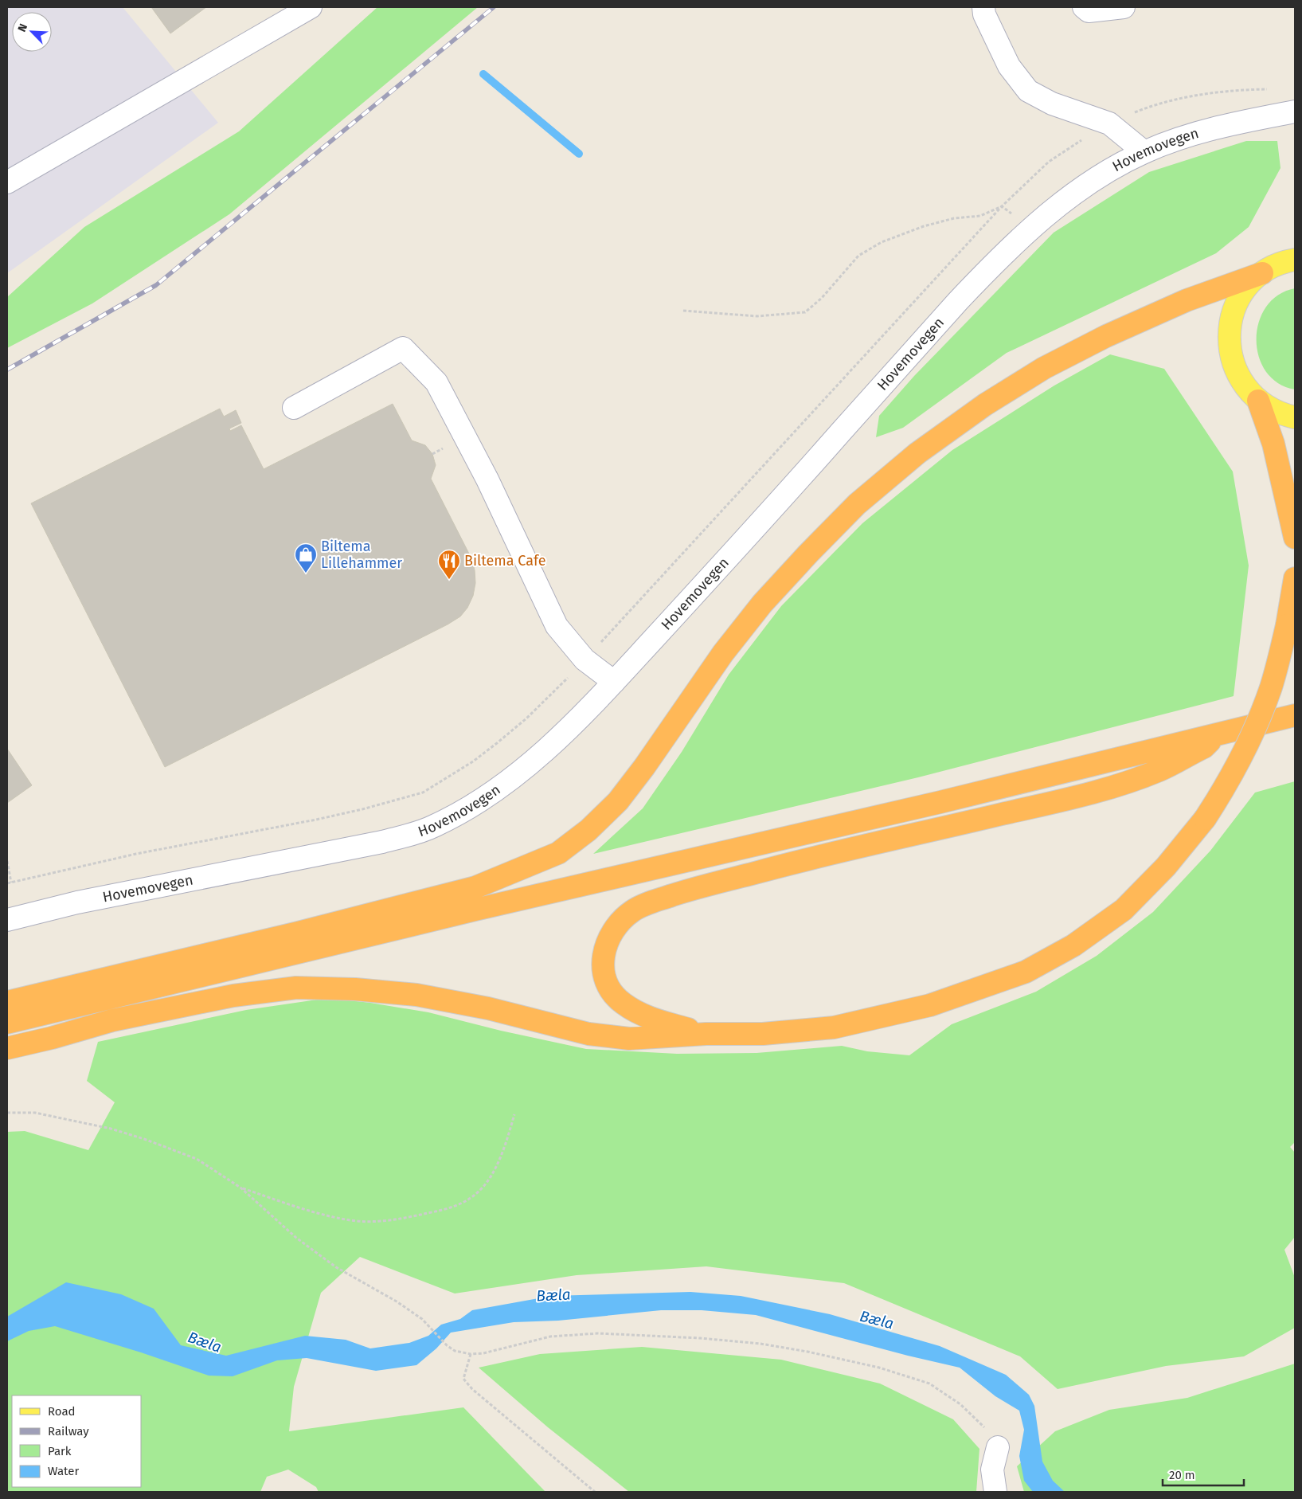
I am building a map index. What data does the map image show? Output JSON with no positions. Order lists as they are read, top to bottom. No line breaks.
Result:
{"streets":{"street":["Hovemovegen"]},"water":["Bæla"],"places":{"shop":["Biltema Lillehammer"],"restaurant":["Biltema Cafe"]},"legend":["Road","Railway","Park","Water"],"scale_bar":"20 m","north":"top left"}
